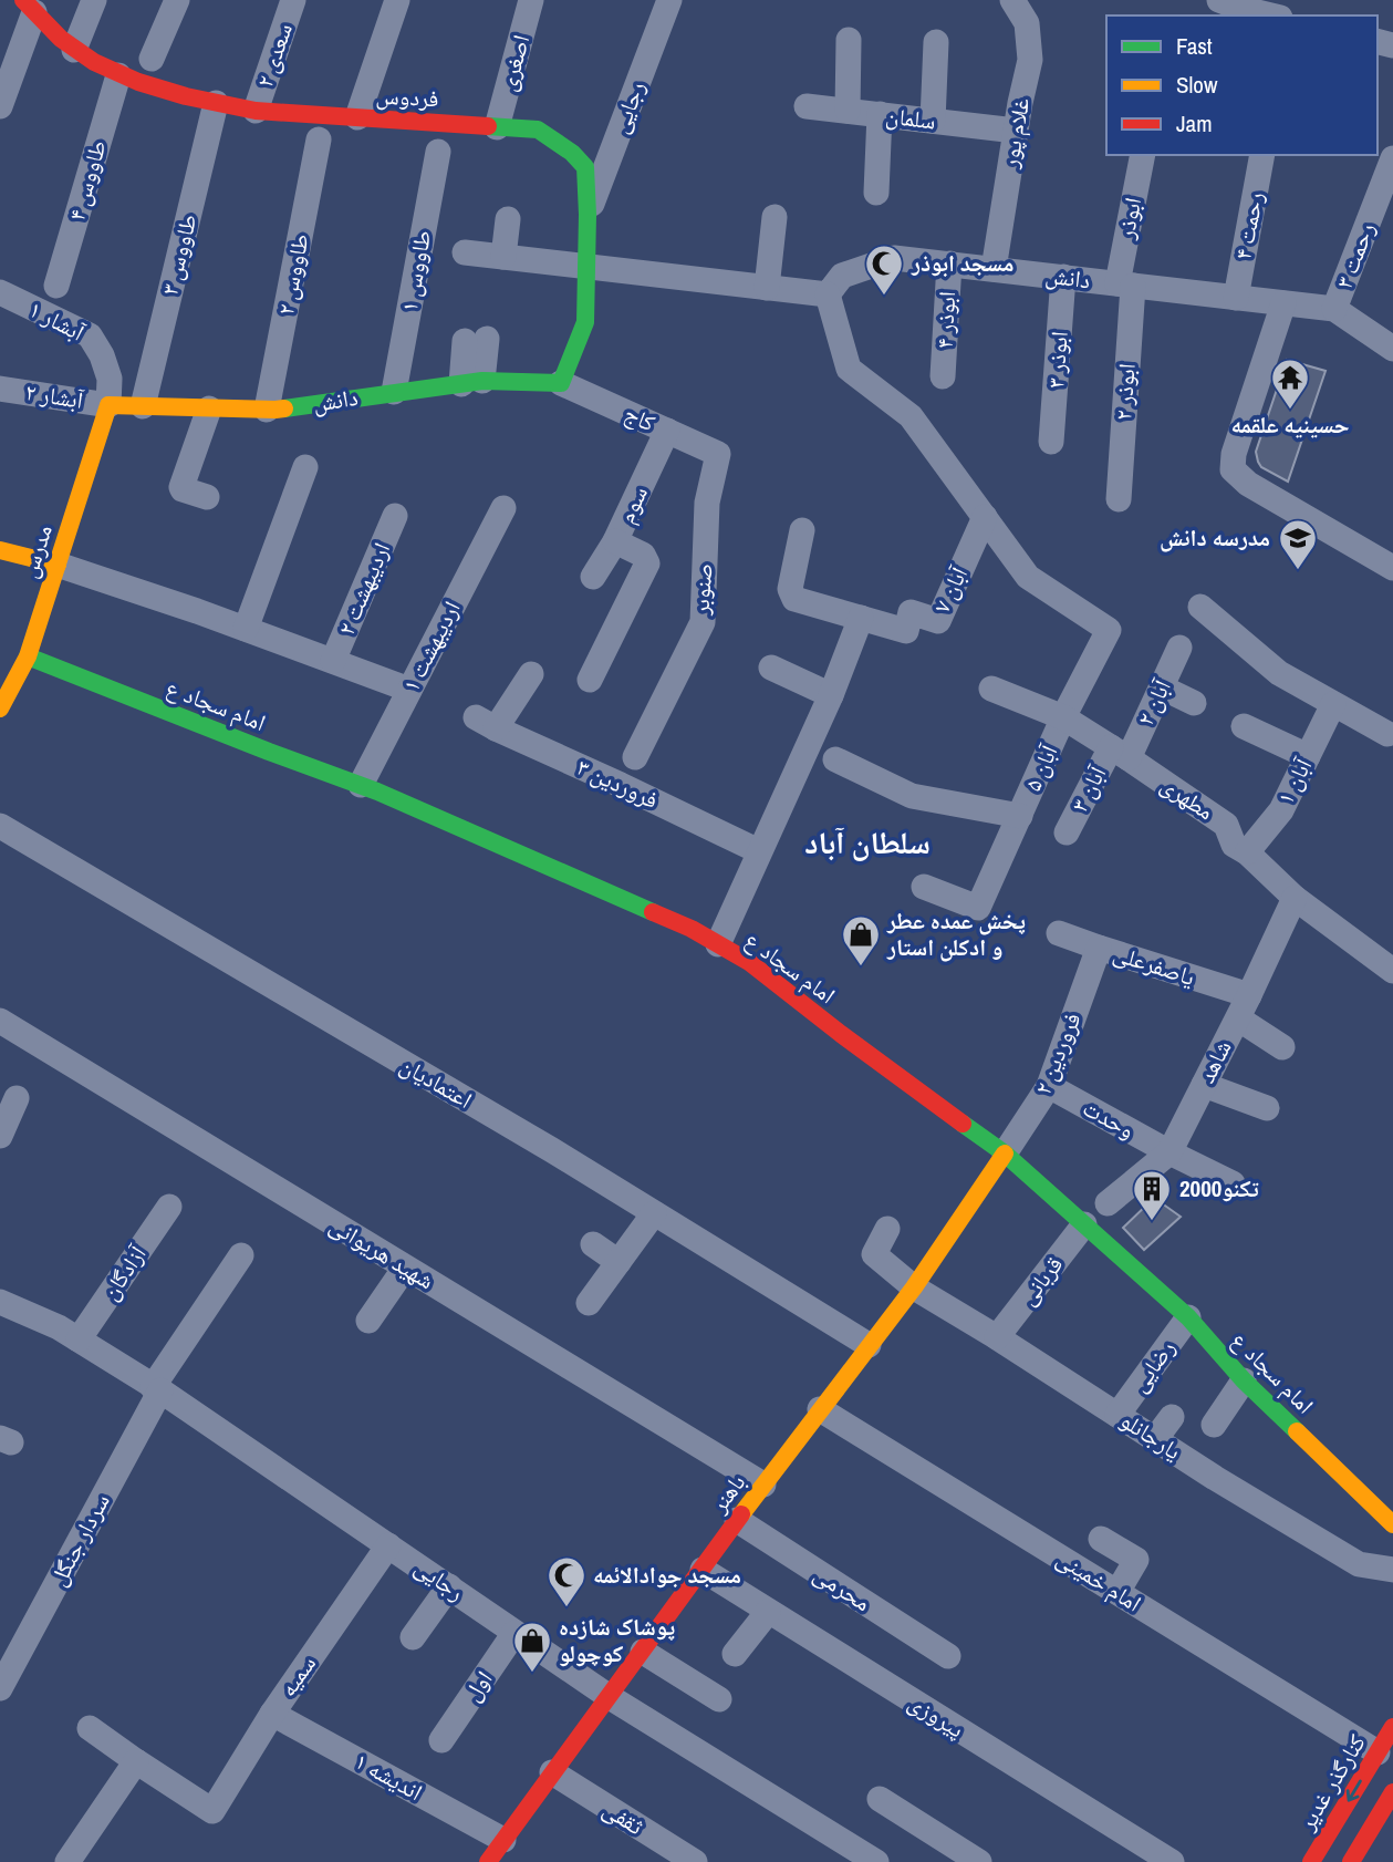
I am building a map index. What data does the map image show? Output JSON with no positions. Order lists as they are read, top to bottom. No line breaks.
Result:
{"streets":{"main road":["فردوس","دانش","مدرس","امام سجاد ع","باهنر","کنارگذر غدیر"],"street":["سعدی ۲","اصغری","رجایی","سلمان","غلام پور","طاووس ۴","ابوذر","رحمت ۴","طاووس ۳","رحمت ۳","طاووس ۱","طاووس ۲","ابوذر ۴","آبشار ۱","ابوذر ۳","ابوذر ۲","آبشار ۲","کاج","سوم","اردیبهشت ۲","صنوبر","آبان ۷","اردیبهشت ۱","آبان ۲","آبان ۵","آبان ۱","فروردین ۳","آبان ۳","مطهری","یاصفرعلی","فروردین ۲","شاهد","اعتمادیان","وحدت","شهید هریوانی","آزادگان","قربانی","رضایی","یارجانلو","سردار جنگل","امام خمینی","محرمی","سمیه","اول","پیروزی","اندیشه ۱","ثقفی"]},"crossings":[["سعدی ۲","فردوس"],["اصغری","فردوس"],["فردوس","رجایی"],["فردوس","طاووس ۴"],["فردوس","طاووس ۳"],["فردوس","دانش"],["فردوس","کاج"],["رجایی","آزادگان"],["رجایی","باهنر"],["رجایی","سردار جنگل"],["رجایی","سمیه"],["رجایی","اول"],["سلمان","غلام پور"],["غلام پور","دانش"],["ابوذر","دانش"],["ابوذر","ابوذر ۲"],["رحمت ۴","دانش"],["طاووس ۳","دانش"],["رحمت ۳","دانش"],["طاووس ۱","دانش"],["طاووس ۲","دانش"],["دانش","ابوذر ۴"],["دانش","آبشار ۱"],["دانش","ابوذر ۳"],["دانش","ابوذر ۲"],["دانش","آبشار ۲"],["دانش","کاج"],["دانش","مدرس"],["آبشار ۱","آبشار ۲"],["آبشار ۱","مدرس"],["آبشار ۲","مدرس"],["کاج","سوم"],["کاج","صنوبر"],["مدرس","امام سجاد ع"],["آبان ۷","آبان ۵"],["اردیبهشت ۱","امام سجاد ع"],["آبان ۲","آبان ۳"],["آبان ۲","مطهری"],["امام سجاد ع","فروردین ۲"],["امام سجاد ع","قربانی"],["امام سجاد ع","رضایی"],["امام سجاد ع","باهنر"],["آبان ۵","مطهری"],["آبان ۱","مطهری"],["آبان ۳","مطهری"],["مطهری","شاهد"],["یاصفرعلی","فروردین ۲"],["یاصفرعلی","شاهد"],["فروردین ۲","وحدت"],["فروردین ۲","باهنر"],["شاهد","وحدت"],["اعتمادیان","باهنر"],["شهید هریوانی","باهنر"],["قربانی","یارجانلو"],["رضایی","یارجانلو"],["یارجانلو","باهنر"],["باهنر","امام خمینی"],["باهنر","محرمی"],["باهنر","پیروزی"],["باهنر","اندیشه ۱"],["باهنر","ثقفی"],["امام خمینی","کنارگذر غدیر"],["سمیه","اندیشه ۱"]],"districts":["سلطان آباد"],"places":{"mosque":["مسجد ابوذر","مسجد جوادالائمه"],"temple":["حسینیه علقمه"],"school or university":["مدرسه دانش"],"shop":["پخش عمده عطر و ادکلن استار","پوشاک شازده کوچولو"],"building":["تکنو2000"]},"legend":["Fast","Slow","Jam"]}
